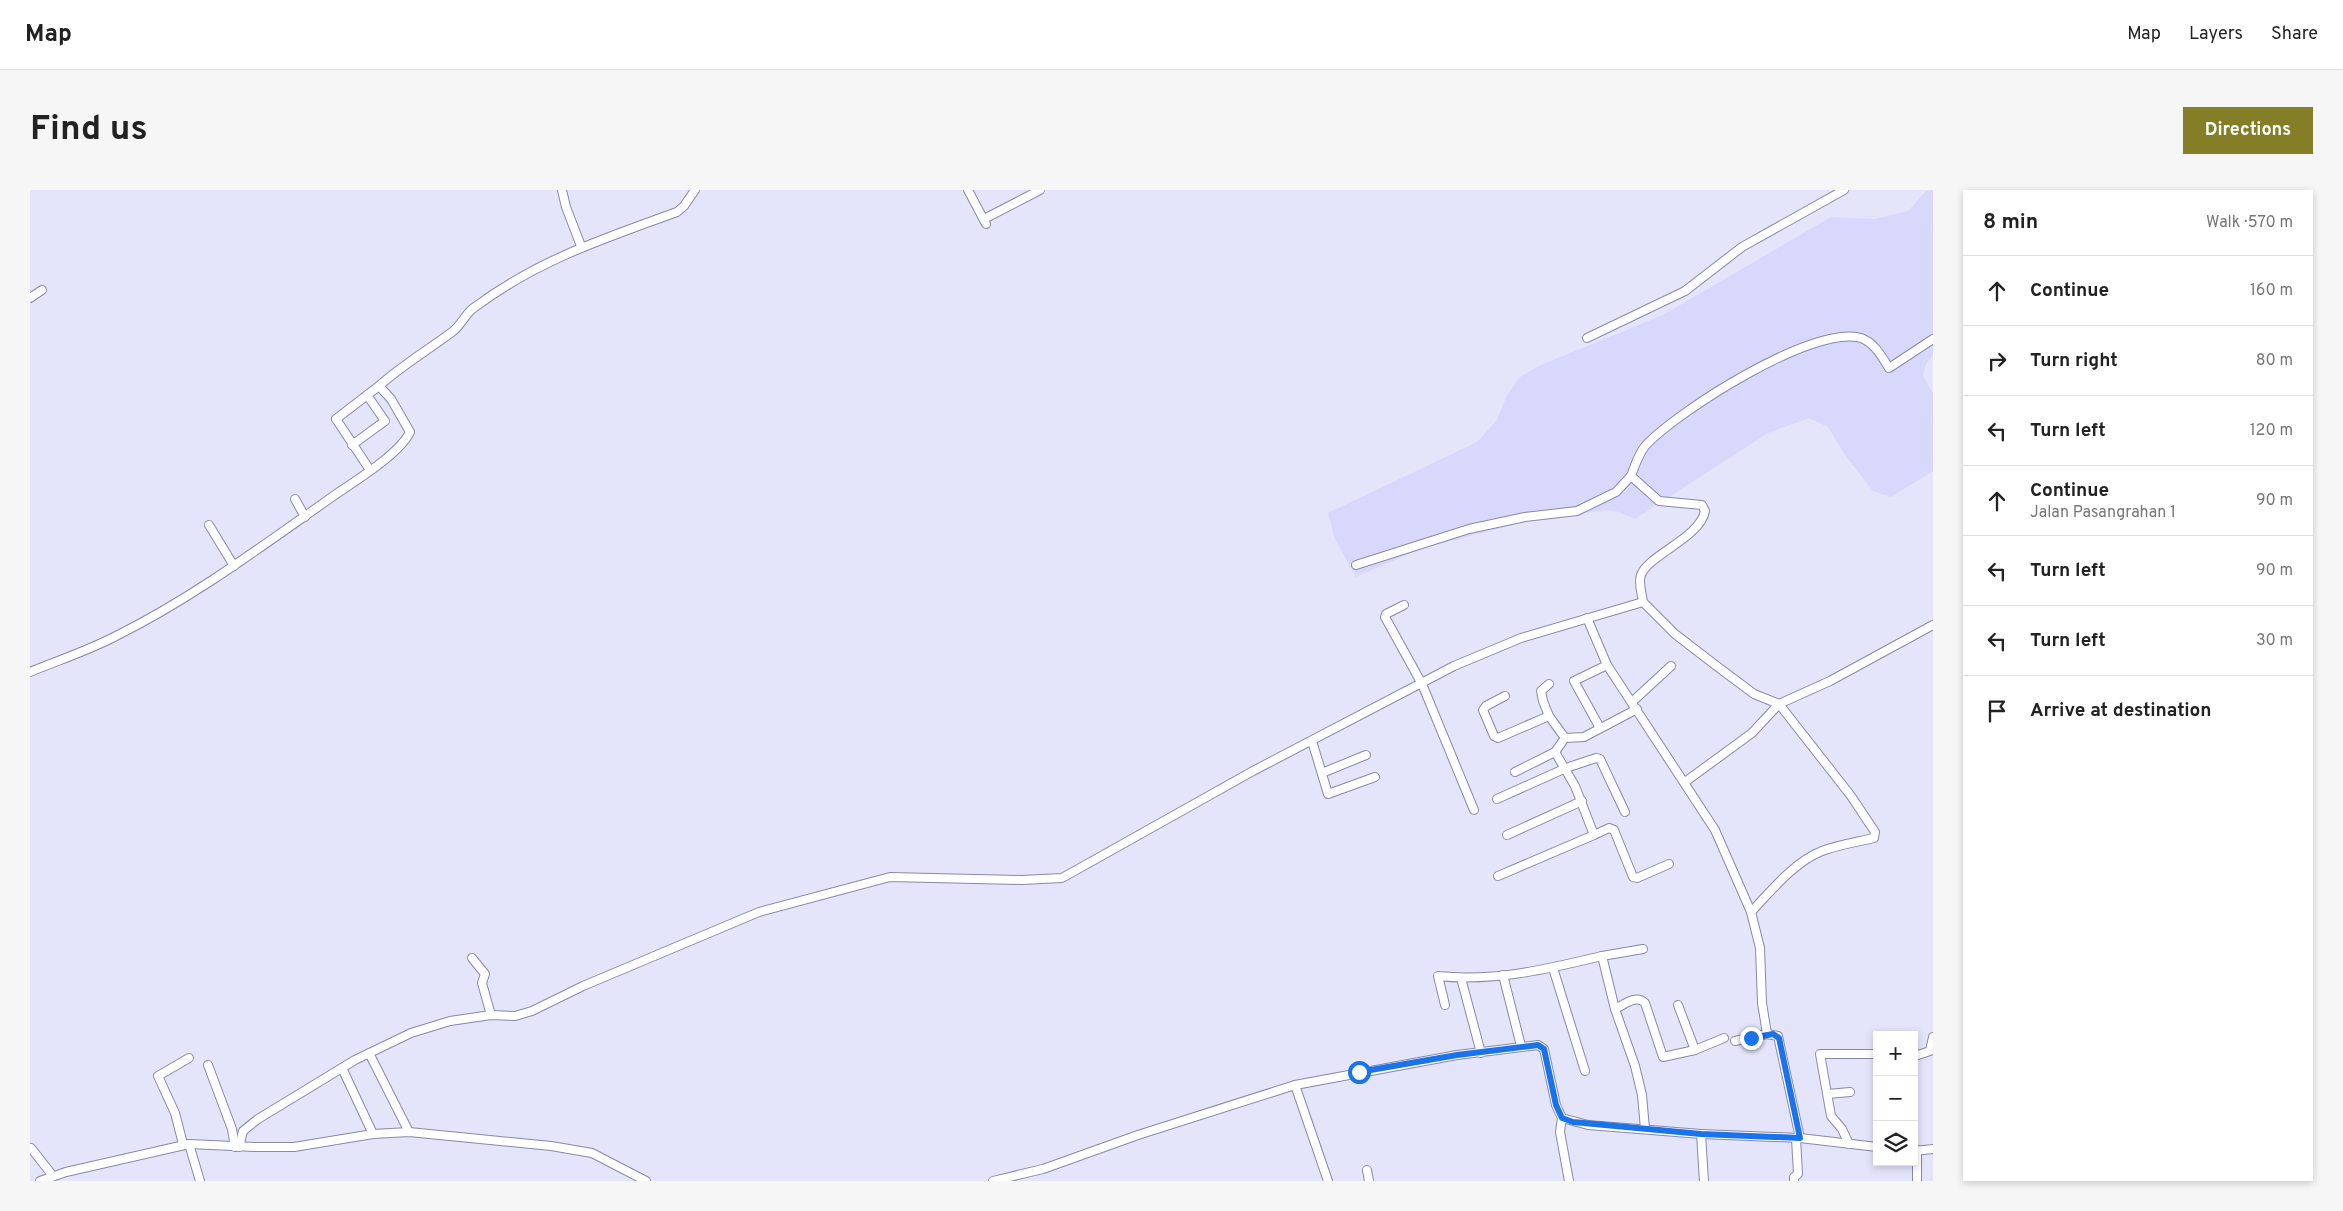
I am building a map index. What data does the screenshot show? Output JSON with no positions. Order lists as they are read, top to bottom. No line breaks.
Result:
{"page":{"header":"Map","nav":["Map","Layers","Share"],"buttons":"Directions","title":"Find us","heading":["8 min","Walk · 570 m"],"list":[["Continue","160 m"],["Turn right","80 m"],["Turn left","120 m"],["Continue","Jalan Pasangrahan 1","90 m"],["Turn left","90 m"],["Turn left","30 m"],"Arrive at destination"],"map_buttons":["+","−"]}}
